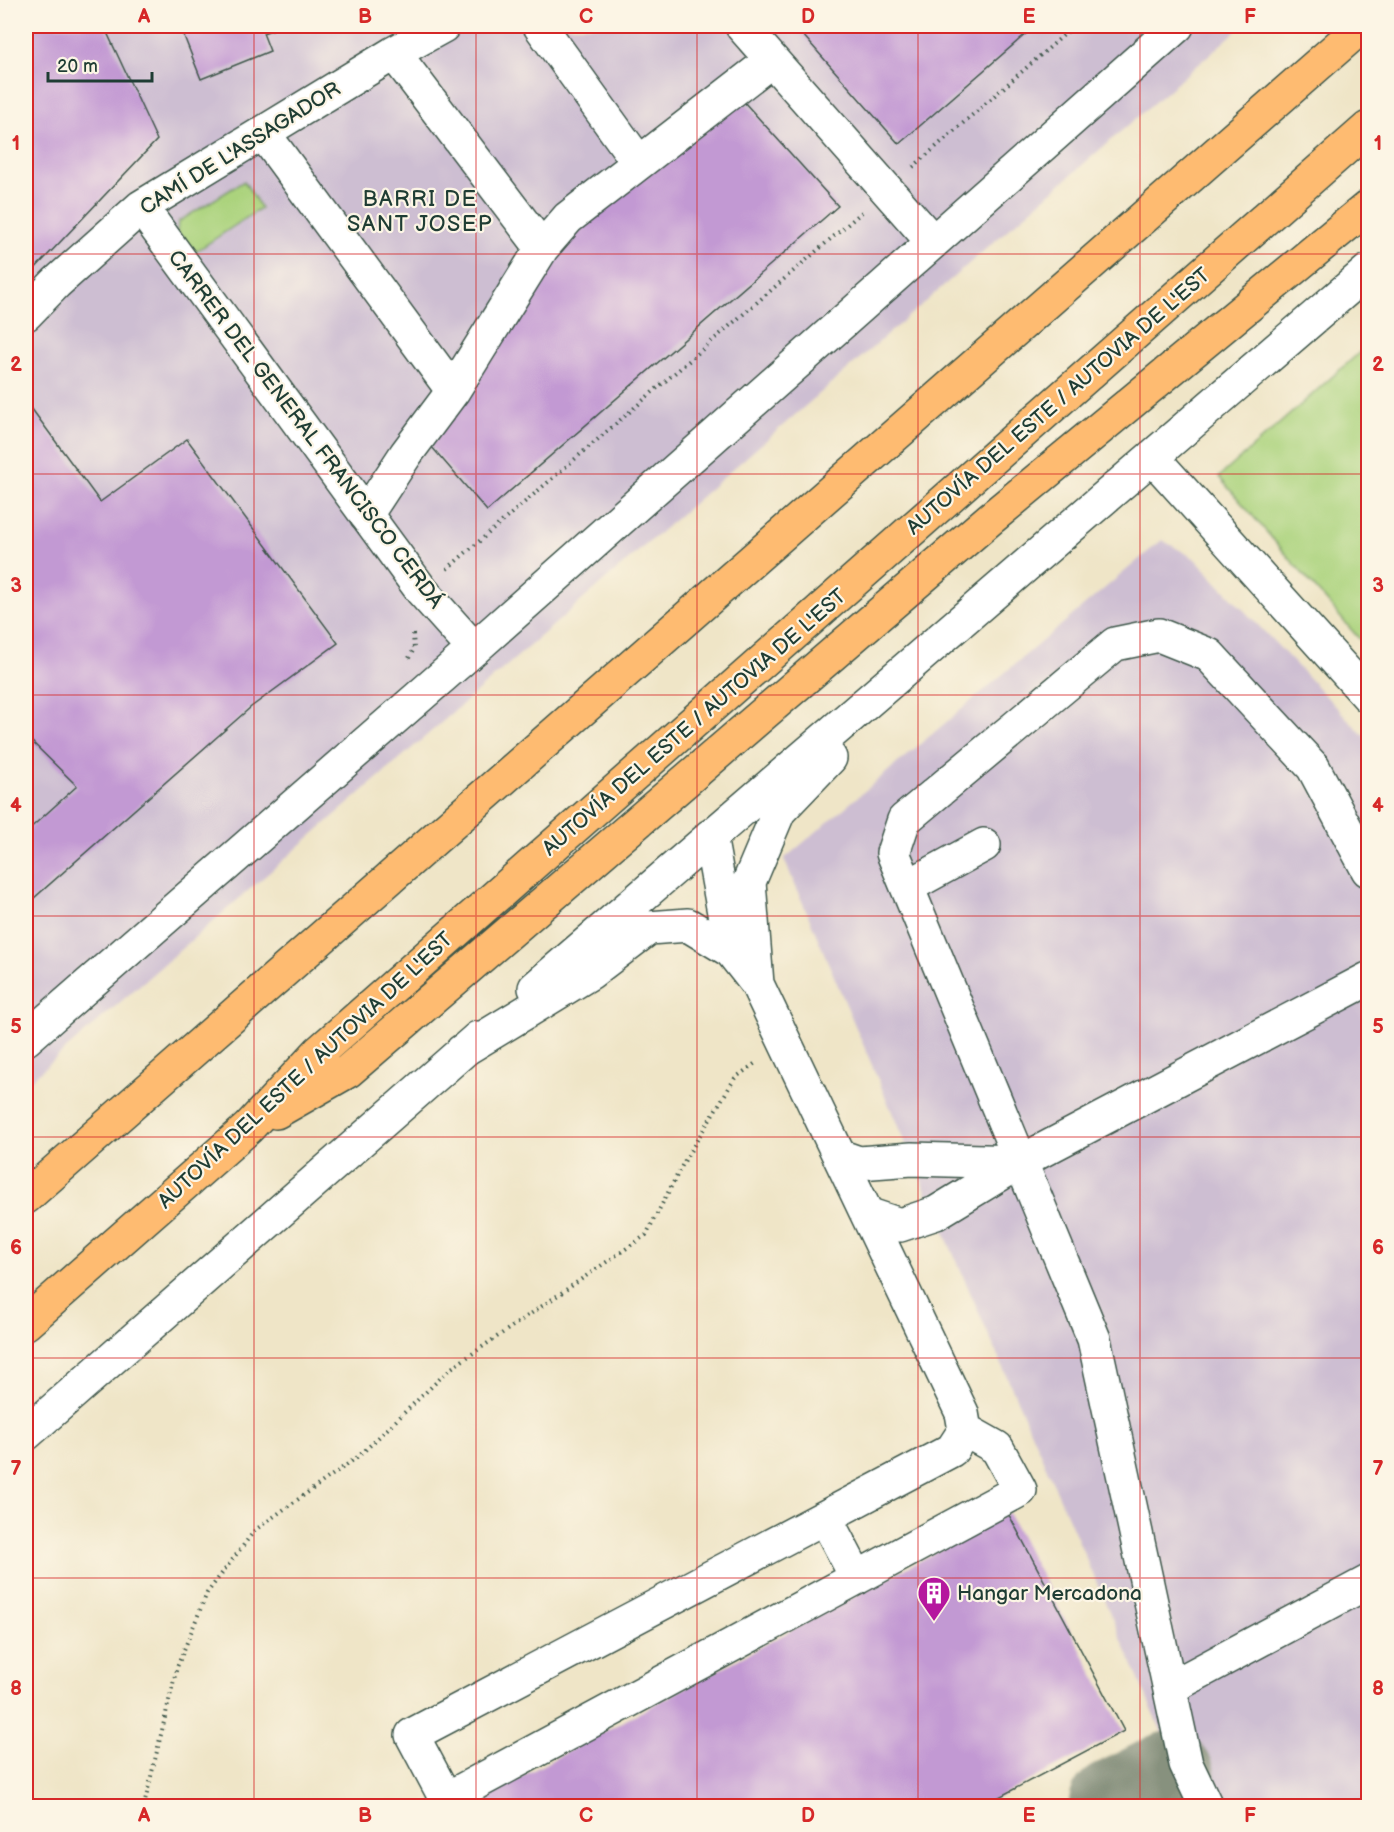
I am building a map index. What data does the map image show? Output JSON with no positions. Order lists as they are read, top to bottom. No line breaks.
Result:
{"streets":{"highway":["AUTOVÍA DEL ESTE / AUTOVIA DE L'EST"],"street":["CAMÍ DE L'ASSAGADOR","CARRER DEL GENERAL FRANCISCO CERDÁ"]},"crossings":[["CAMÍ DE L'ASSAGADOR","CARRER DEL GENERAL FRANCISCO CERDÁ"]],"districts":["BARRI DE SANT JOSEP"],"places":{"building":["Hangar Mercadona"]},"scale_bar":"20 m","grid":{"columns":["A","B","C","D","E","F"],"rows":["1","2","3","4","5","6","7","8"]}}
